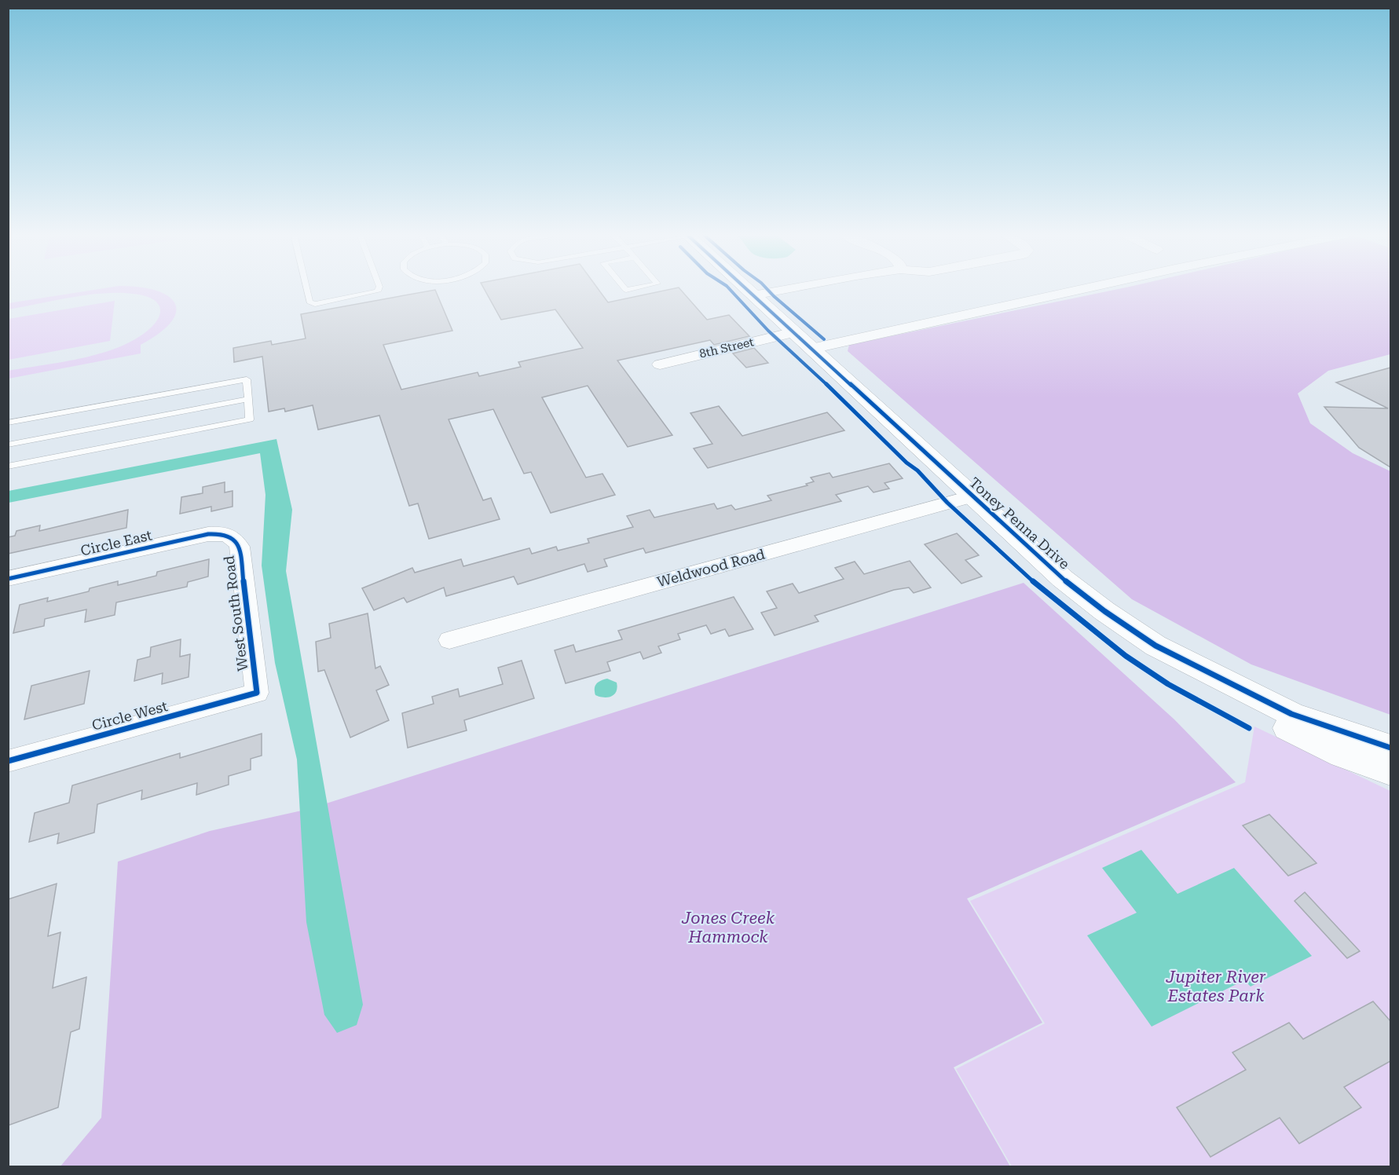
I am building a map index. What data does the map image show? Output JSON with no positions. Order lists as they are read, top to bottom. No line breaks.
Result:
{"streets":{"street":["8th Street","Toney Penna Drive","Circle East","Weldwood Road","West South Road","Circle West"]},"crossings":[["8th Street","Toney Penna Drive"],["Toney Penna Drive","Weldwood Road"],["Circle East","West South Road"],["West South Road","Circle West"]],"parks":["Jones Creek Hammock","Jupiter River Estates Park"]}
